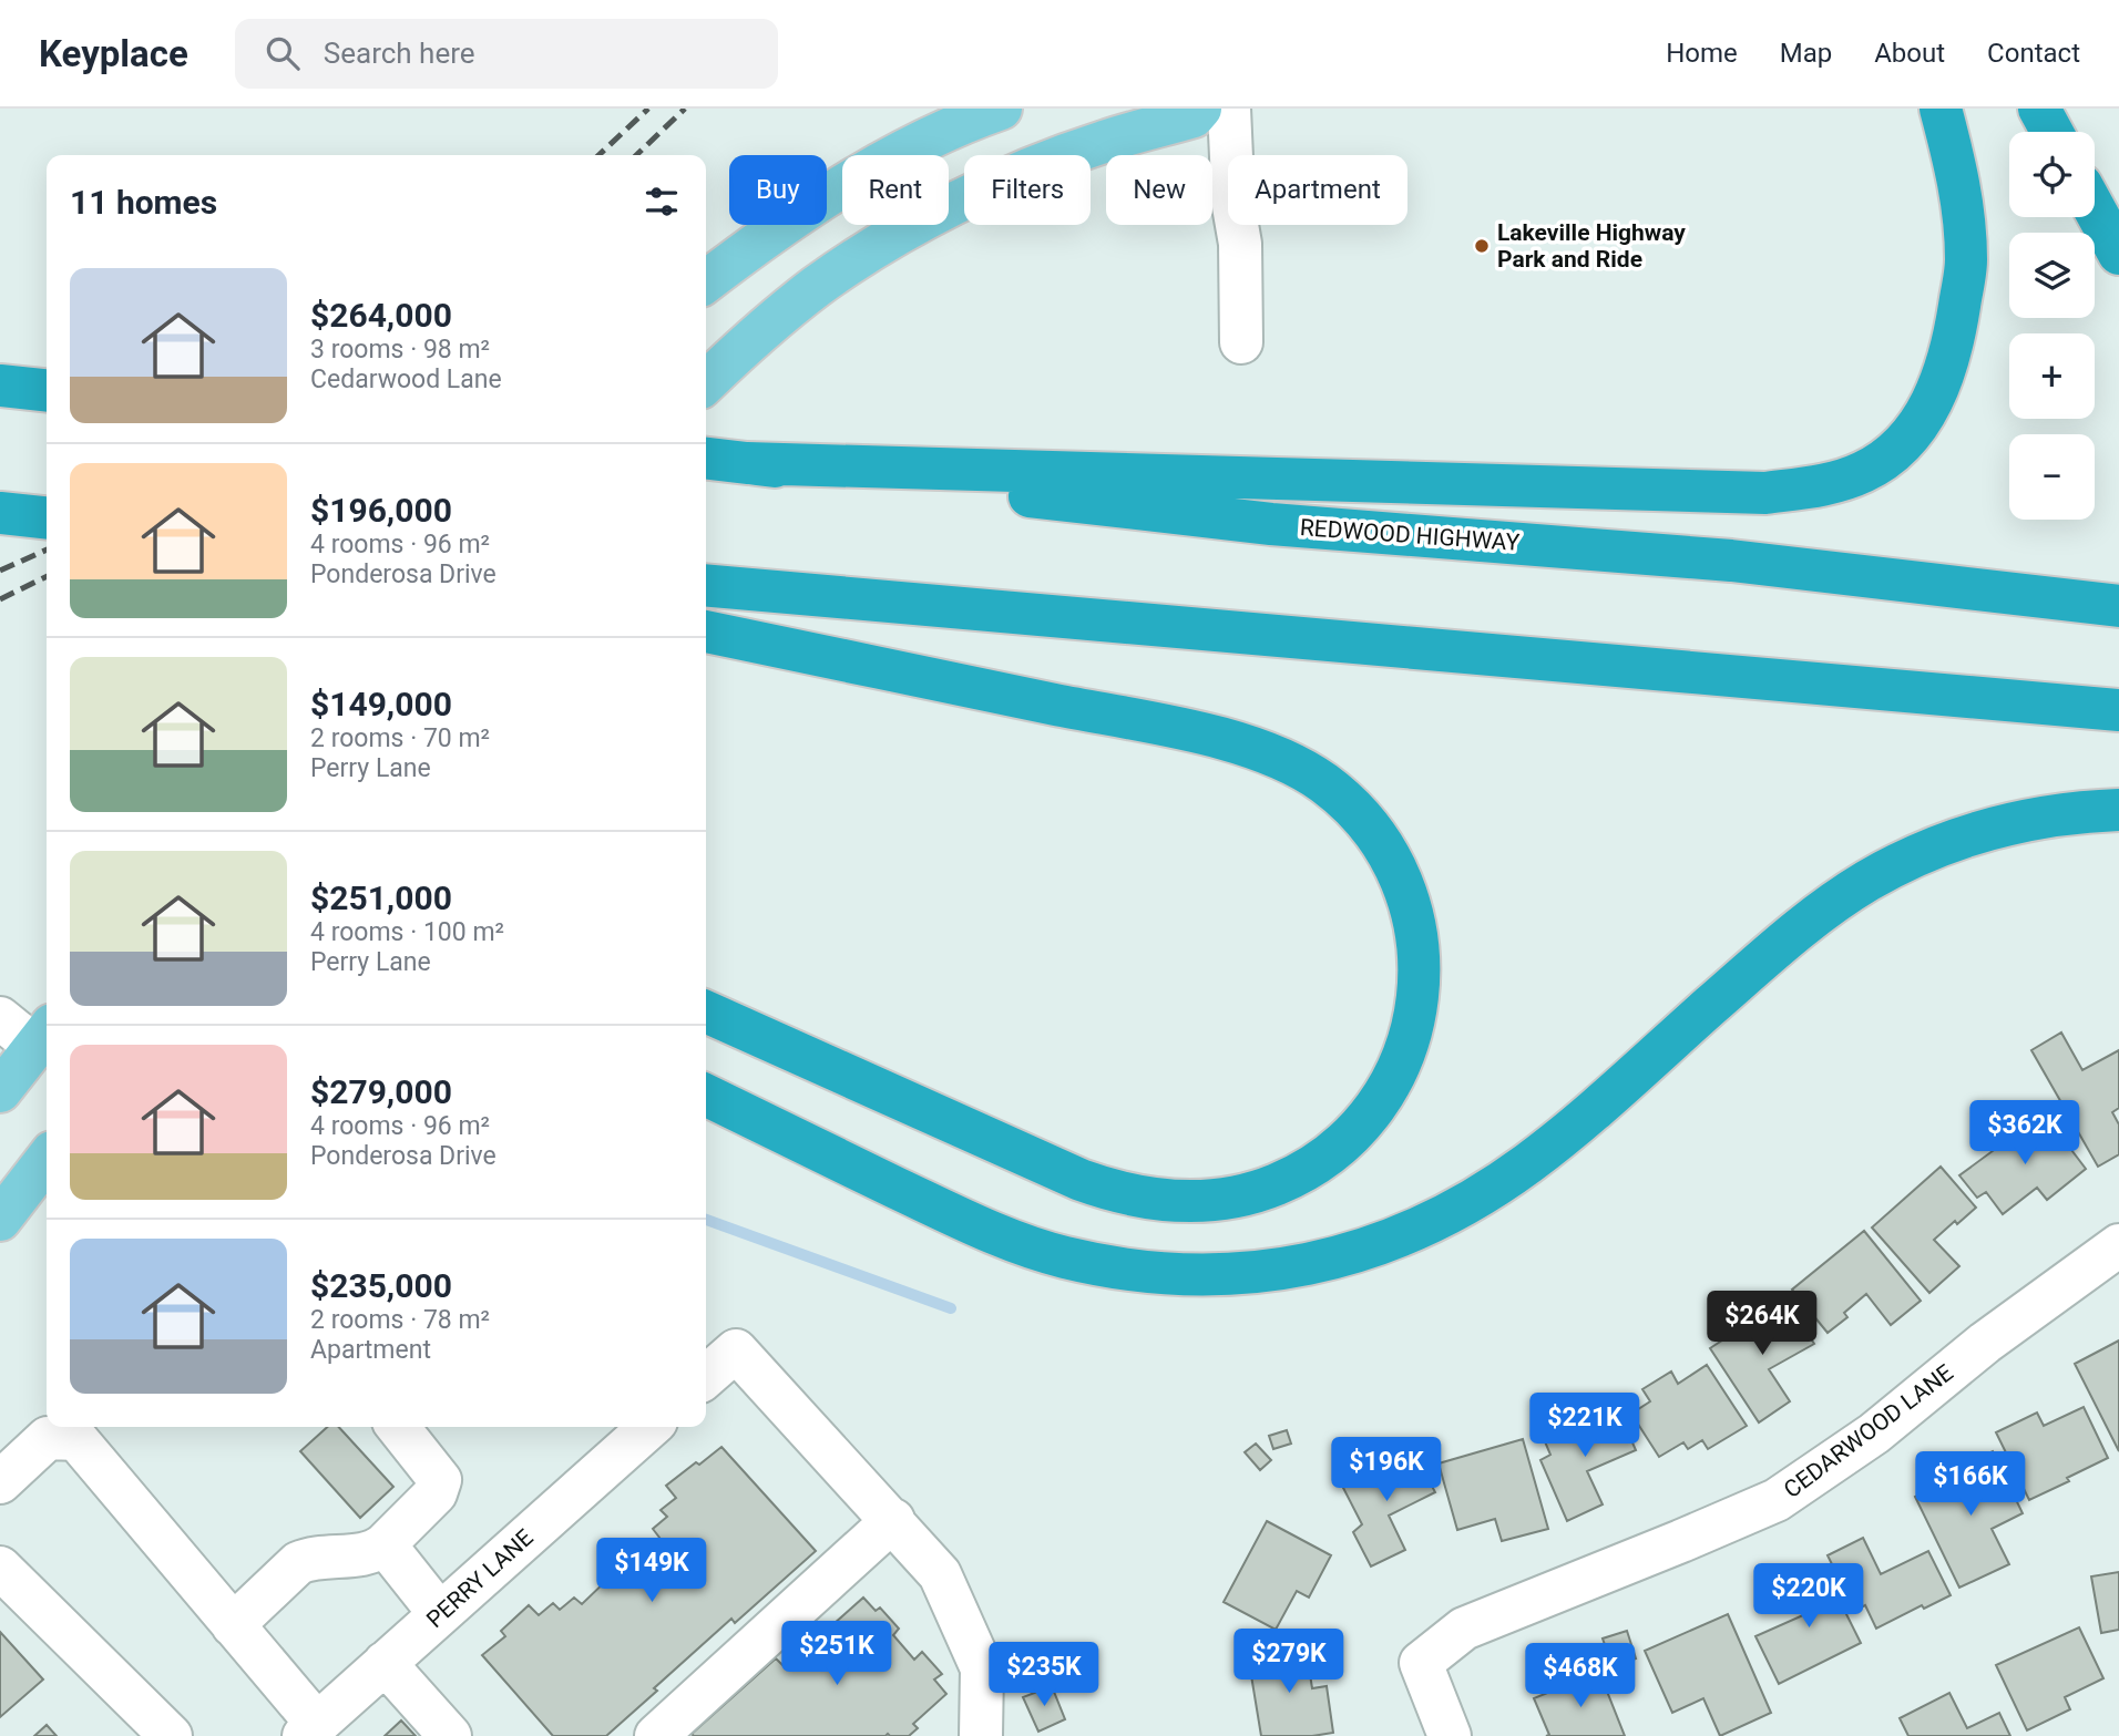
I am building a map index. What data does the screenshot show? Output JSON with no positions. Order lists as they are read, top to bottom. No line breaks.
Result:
{"streets":{"highway":["REDWOOD HIGHWAY"],"street":["CEDARWOOD LANE","PERRY LANE"]},"places":["Lakeville Highway Park and Ride"],"page":{"header":"Keyplace","search":"Search here","nav":["Home","Map","About","Contact"],"map_buttons":["+","−"],"chip":["Buy","Rent","Filters","New","Apartment"],"heading":"11 homes","list":[{"name":"$264,000","note":"3 rooms · 98 m² · Cedarwood Lane"},{"name":"$196,000","note":"4 rooms · 96 m² · Ponderosa Drive"},{"name":"$149,000","note":"2 rooms · 70 m² · Perry Lane"},{"name":"$251,000","note":"4 rooms · 100 m² · Perry Lane"},{"name":"$279,000","note":"4 rooms · 96 m² · Ponderosa Drive"},{"name":"$235,000","note":"2 rooms · 78 m² · Apartment"}],"price":["$362K","$264K","$221K","$196K","$166K","$149K","$220K","$251K","$279K","$235K","$468K"]}}
